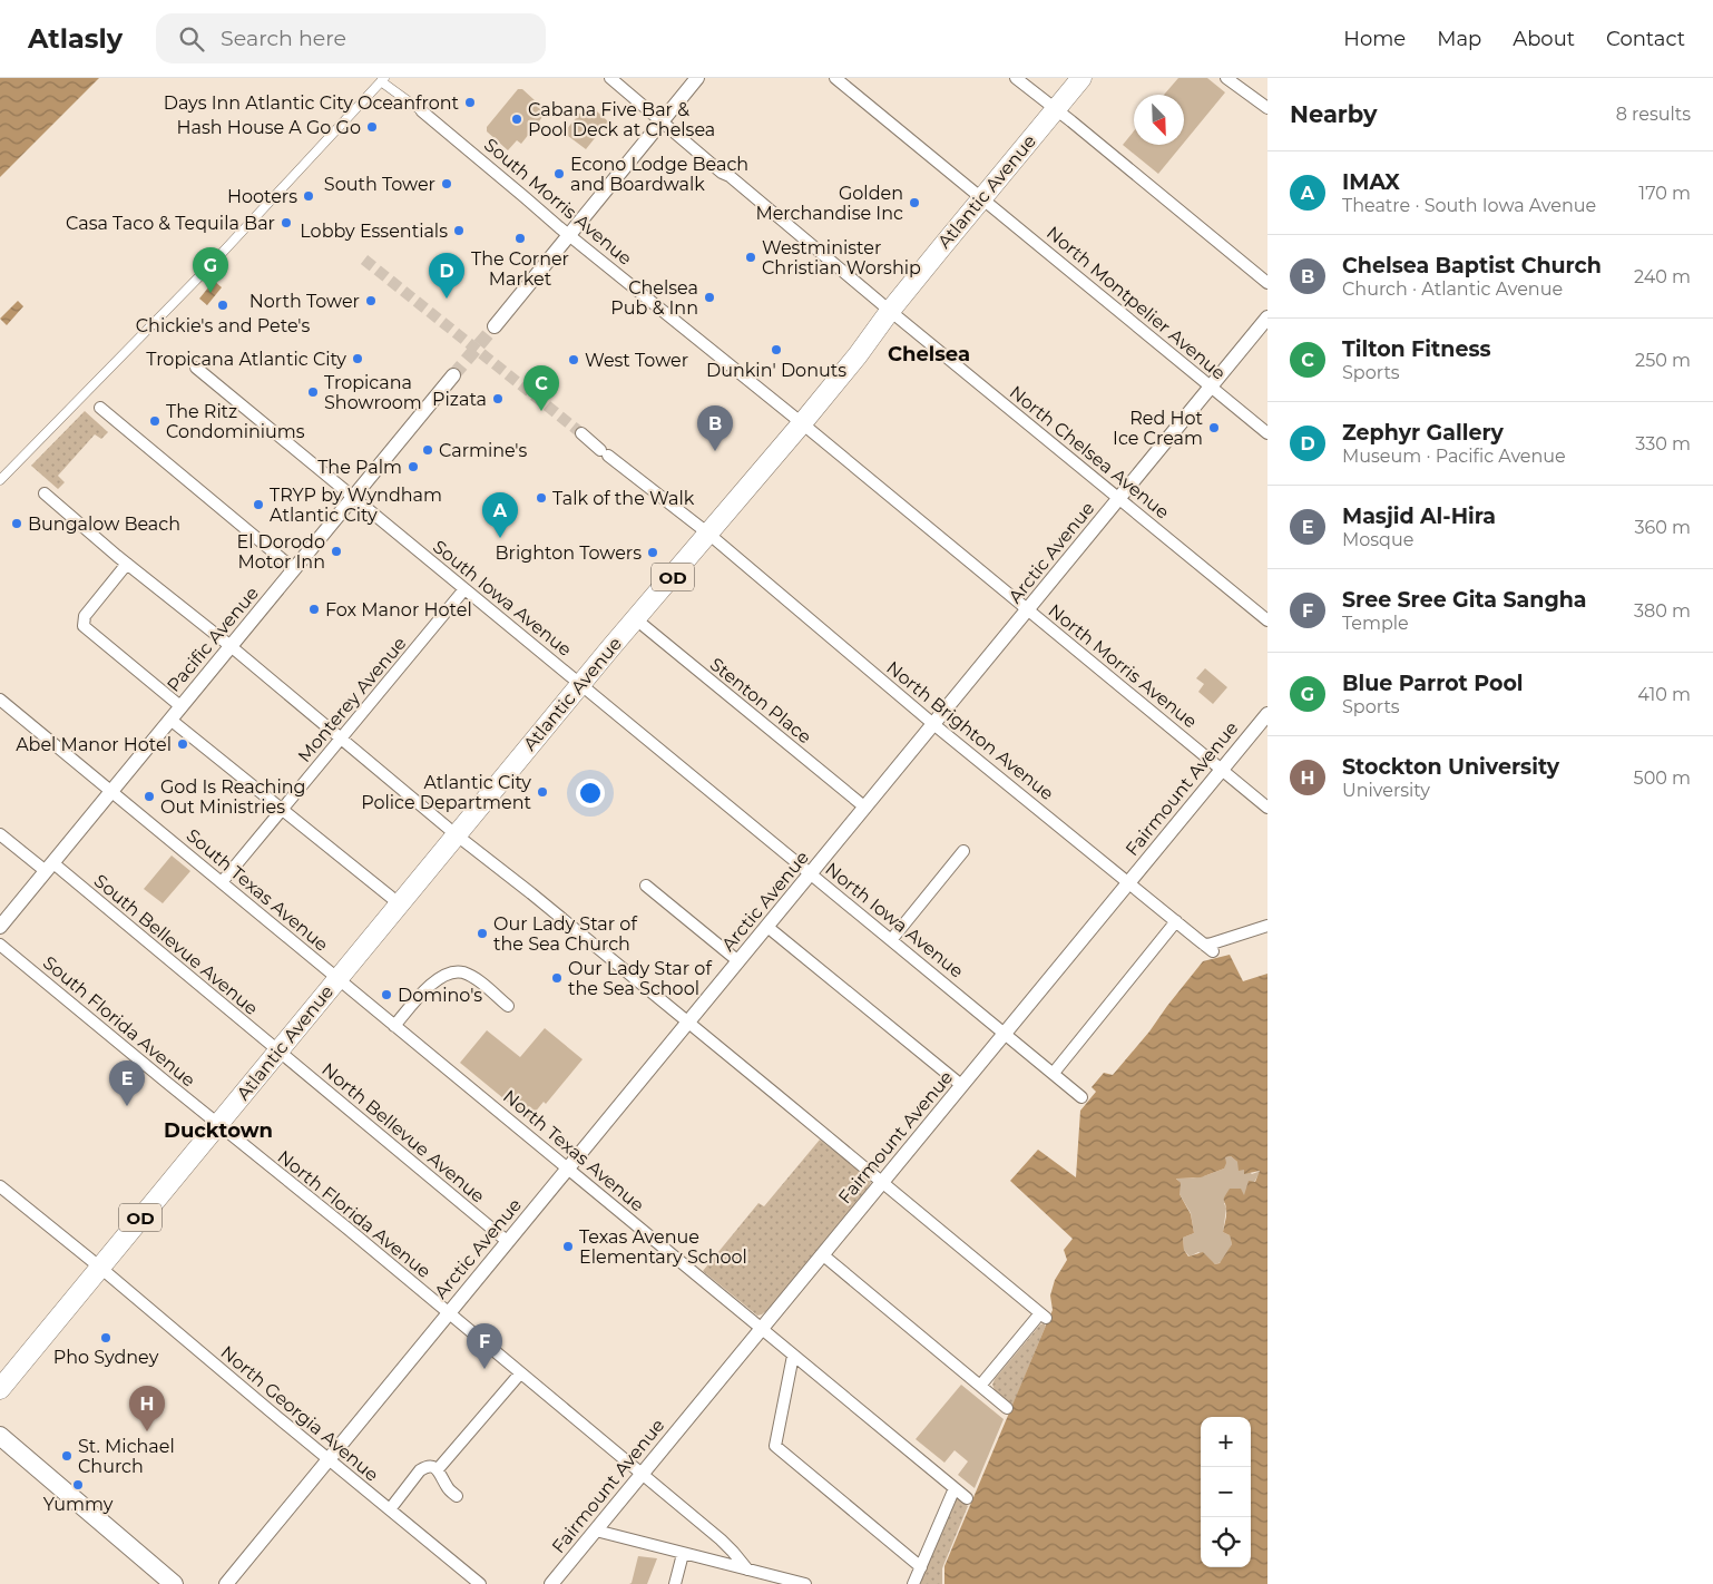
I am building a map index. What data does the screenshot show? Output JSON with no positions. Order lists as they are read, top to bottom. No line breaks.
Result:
{"streets":{"highway":["Atlantic Avenue","OD"],"street":["South Morris Avenue","North Montpelier Avenue","North Chelsea Avenue","Arctic Avenue","South Iowa Avenue","Pacific Avenue","North Morris Avenue","Monterey Avenue","Stenton Place","North Brighton Avenue","Fairmount Avenue","South Texas Avenue","North Iowa Avenue","South Bellevue Avenue","South Florida Avenue","North Bellevue Avenue","North Texas Avenue","North Florida Avenue","North Georgia Avenue"]},"crossings":[["Atlantic Avenue","South Morris Avenue"],["Atlantic Avenue","North Montpelier Avenue"],["Atlantic Avenue","North Chelsea Avenue"],["Atlantic Avenue","South Iowa Avenue"],["Atlantic Avenue","North Morris Avenue"],["Atlantic Avenue","Stenton Place"],["Atlantic Avenue","North Brighton Avenue"],["Atlantic Avenue","South Texas Avenue"],["Atlantic Avenue","North Iowa Avenue"],["Atlantic Avenue","South Bellevue Avenue"],["Atlantic Avenue","South Florida Avenue"],["Atlantic Avenue","North Bellevue Avenue"],["Atlantic Avenue","North Texas Avenue"],["Atlantic Avenue","North Florida Avenue"],["Atlantic Avenue","North Georgia Avenue"],["South Morris Avenue","North Morris Avenue"],["North Montpelier Avenue","Arctic Avenue"],["North Chelsea Avenue","Arctic Avenue"],["Arctic Avenue","North Morris Avenue"],["Arctic Avenue","Stenton Place"],["Arctic Avenue","North Brighton Avenue"],["Arctic Avenue","North Iowa Avenue"],["Arctic Avenue","North Bellevue Avenue"],["Arctic Avenue","North Texas Avenue"],["Arctic Avenue","North Florida Avenue"],["Arctic Avenue","North Georgia Avenue"],["South Iowa Avenue","Pacific Avenue"],["South Iowa Avenue","Monterey Avenue"],["South Iowa Avenue","North Iowa Avenue"],["Pacific Avenue","South Texas Avenue"],["Pacific Avenue","South Bellevue Avenue"],["North Morris Avenue","Fairmount Avenue"],["Monterey Avenue","South Texas Avenue"],["North Brighton Avenue","Fairmount Avenue"],["Fairmount Avenue","North Iowa Avenue"],["Fairmount Avenue","North Texas Avenue"],["Fairmount Avenue","North Florida Avenue"],["South Texas Avenue","North Texas Avenue"],["South Bellevue Avenue","North Bellevue Avenue"],["South Florida Avenue","North Florida Avenue"]],"districts":["Chelsea","Ducktown"],"places":["Days Inn Atlantic City Oceanfront","Cabana Five Bar & Pool Deck at Chelsea","Hash House A Go Go","Econo Lodge Beach and Boardwalk","South Tower","Hooters","Golden Merchandise Inc","Casa Taco & Tequila Bar","Lobby Essentials","The Corner Market","Westminister Christian Worship","Chelsea Pub & Inn","North Tower","Chickie's and Pete's","Dunkin' Donuts","Tropicana Atlantic City","West Tower","Tropicana Showroom","Pizata","The Ritz Condominiums","Red Hot Ice Cream","Carmine's","The Palm","Talk of the Walk","TRYP by Wyndham Atlantic City","Bungalow Beach","El Dorodo Motor Inn","Brighton Towers","Fox Manor Hotel","Abel Manor Hotel","Atlantic City Police Department","God Is Reaching Out Ministries","Our Lady Star of the Sea Church","Our Lady Star of the Sea School","Domino's","Texas Avenue Elementary School","Pho Sydney","St. Michael Church","Yummy"],"north":"bottom right","page":{"header":"Atlasly","search":"Search here","nav":["Home","Map","About","Contact"],"heading":["Nearby","8 results"],"list":[{"mark":"A","name":"IMAX","note":"Theatre · South Iowa Avenue","value":"170 m"},{"mark":"B","name":"Chelsea Baptist Church","note":"Church · Atlantic Avenue","value":"240 m"},{"mark":"C","name":"Tilton Fitness","note":"Sports","value":"250 m"},{"mark":"D","name":"Zephyr Gallery","note":"Museum · Pacific Avenue","value":"330 m"},{"mark":"E","name":"Masjid Al-Hira","note":"Mosque","value":"360 m"},{"mark":"F","name":"Sree Sree Gita Sangha","note":"Temple","value":"380 m"},{"mark":"G","name":"Blue Parrot Pool","note":"Sports","value":"410 m"},{"mark":"H","name":"Stockton University","note":"University","value":"500 m"}],"pins":["G","D","C","B","A","E","F","H"],"map_buttons":["+","−"]}}
